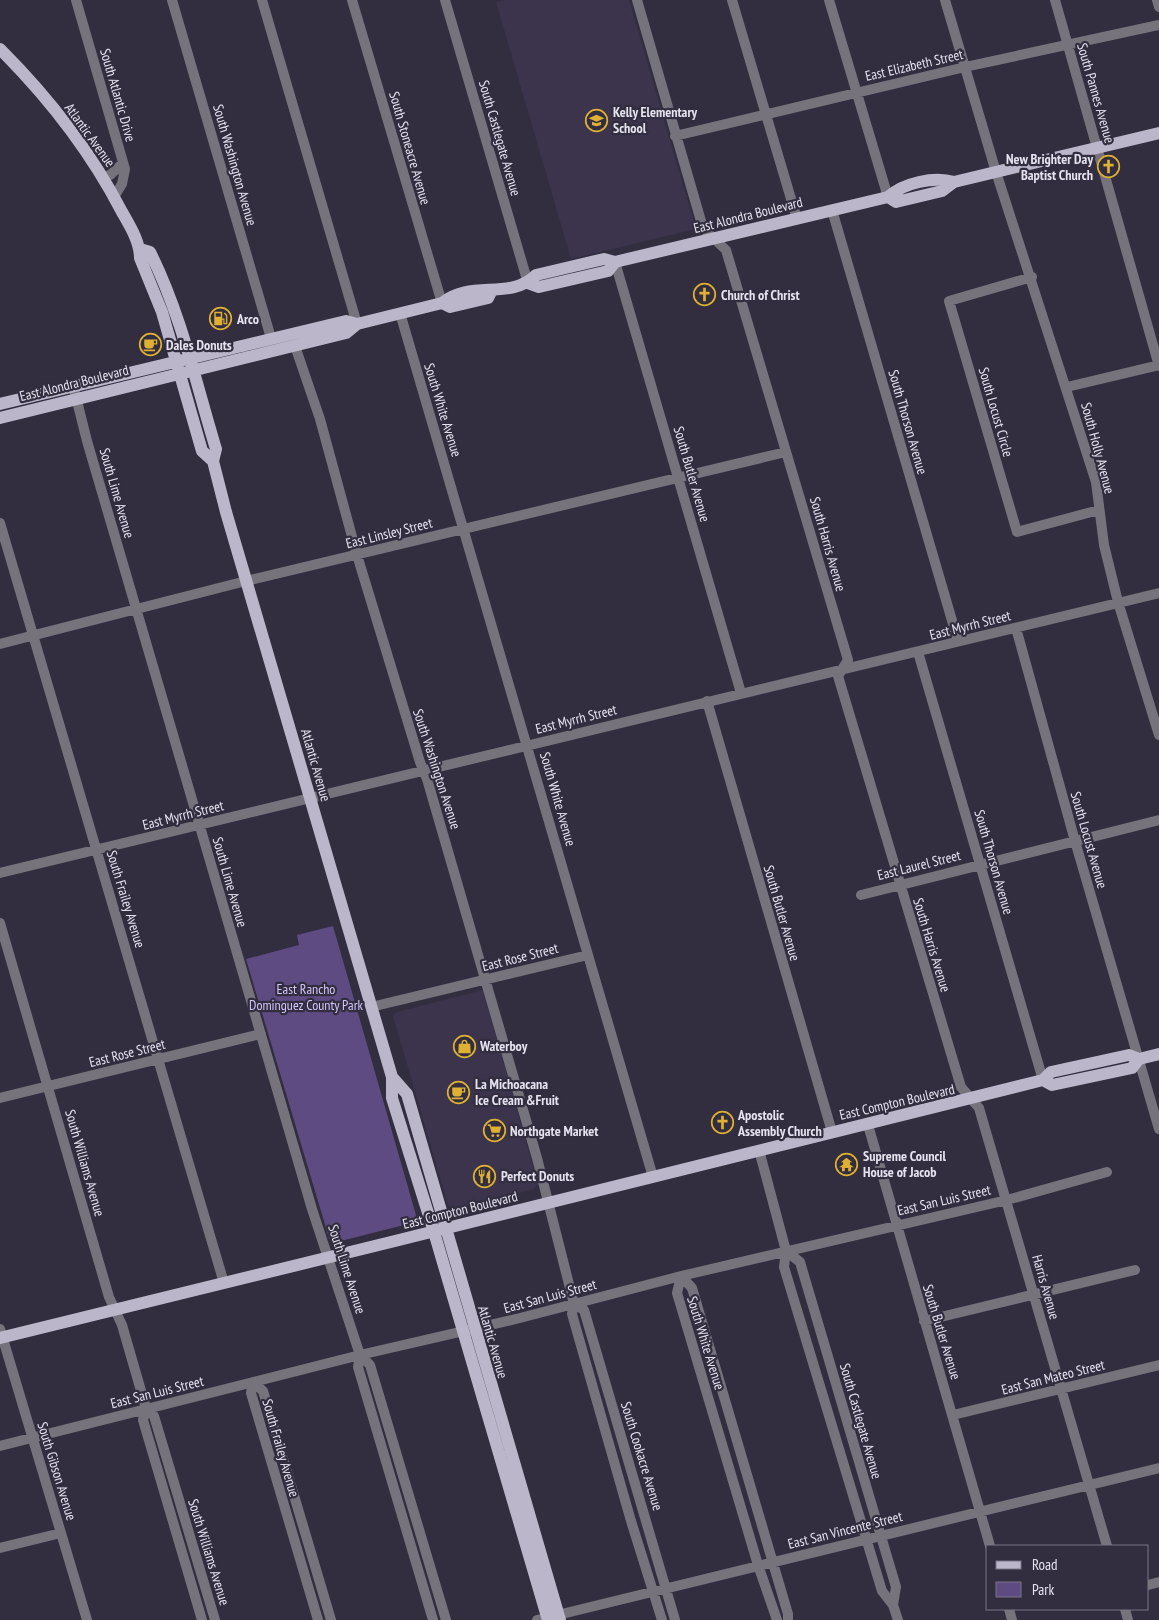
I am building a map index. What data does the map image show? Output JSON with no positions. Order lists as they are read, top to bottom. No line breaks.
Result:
{"streets":{"main road":["Atlantic Avenue","East Alondra Boulevard","East Compton Boulevard"],"street":["East Elizabeth Street","South Pannes Avenue","South Atlantic Drive","South Castlegate Avenue","South Stoneacre Avenue","South Washington Avenue","South White Avenue","South Locust Circle","South Thorson Avenue","South Holly Avenue","South Butler Avenue","South Lime Avenue","East Linsley Street","South Harris Avenue","East Myrrh Street","South Locust Avenue","East Laurel Street","South Frailey Avenue","East Rose Street","South Williams Avenue","East San Luis Street","Harris Avenue","East San Mateo Street","South Cookacre Avenue","South Gibson Avenue","East San Vincente Street"]},"crossings":[["East Elizabeth Street","South Pannes Avenue"],["East Elizabeth Street","South Holly Avenue"],["East Elizabeth Street","South Harris Avenue"],["South Pannes Avenue","East Alondra Boulevard"],["South Atlantic Drive","Atlantic Avenue"],["Atlantic Avenue","East Alondra Boulevard"],["Atlantic Avenue","East Linsley Street"],["Atlantic Avenue","East Myrrh Street"],["Atlantic Avenue","East Rose Street"],["Atlantic Avenue","East Compton Boulevard"],["Atlantic Avenue","East San Luis Street"],["Atlantic Avenue","East San Vincente Street"],["South Castlegate Avenue","East Alondra Boulevard"],["South Castlegate Avenue","East Compton Boulevard"],["South Castlegate Avenue","East San Luis Street"],["South Castlegate Avenue","East San Vincente Street"],["South Stoneacre Avenue","East Alondra Boulevard"],["South Washington Avenue","East Alondra Boulevard"],["South Washington Avenue","East Linsley Street"],["South Washington Avenue","East Myrrh Street"],["South Washington Avenue","East Rose Street"],["South Washington Avenue","East Compton Boulevard"],["South Washington Avenue","South Cookacre Avenue"],["East Alondra Boulevard","South White Avenue"],["East Alondra Boulevard","South Thorson Avenue"],["East Alondra Boulevard","South Holly Avenue"],["East Alondra Boulevard","South Butler Avenue"],["East Alondra Boulevard","South Lime Avenue"],["East Alondra Boulevard","South Harris Avenue"],["South White Avenue","East Linsley Street"],["South White Avenue","East Myrrh Street"],["South White Avenue","East Rose Street"],["South White Avenue","East Compton Boulevard"],["South White Avenue","East San Luis Street"],["South White Avenue","East San Vincente Street"],["South Locust Circle","South Holly Avenue"],["South Thorson Avenue","East Myrrh Street"],["South Thorson Avenue","East Laurel Street"],["South Thorson Avenue","East Compton Boulevard"],["South Holly Avenue","East Myrrh Street"],["South Butler Avenue","East Linsley Street"],["South Butler Avenue","East Myrrh Street"],["South Butler Avenue","East Compton Boulevard"],["South Butler Avenue","East San Luis Street"],["South Butler Avenue","East San Mateo Street"],["South Butler Avenue","East San Vincente Street"],["South Lime Avenue","East Linsley Street"],["South Lime Avenue","East Myrrh Street"],["South Lime Avenue","East Rose Street"],["South Lime Avenue","East Compton Boulevard"],["South Lime Avenue","East San Luis Street"],["East Linsley Street","South Harris Avenue"],["East Linsley Street","South Frailey Avenue"],["South Harris Avenue","East Myrrh Street"],["South Harris Avenue","East Laurel Street"],["South Harris Avenue","East Compton Boulevard"],["South Harris Avenue","Harris Avenue"],["East Myrrh Street","South Locust Avenue"],["East Myrrh Street","South Frailey Avenue"],["South Locust Avenue","East Laurel Street"],["South Locust Avenue","East Compton Boulevard"],["South Frailey Avenue","East Rose Street"],["South Frailey Avenue","East Compton Boulevard"],["South Frailey Avenue","East San Luis Street"],["East Rose Street","South Williams Avenue"],["East Compton Boulevard","South Williams Avenue"],["East Compton Boulevard","Harris Avenue"],["East Compton Boulevard","South Cookacre Avenue"],["East Compton Boulevard","South Gibson Avenue"],["South Williams Avenue","East San Luis Street"],["East San Luis Street","Harris Avenue"],["East San Luis Street","South Cookacre Avenue"],["East San Luis Street","South Gibson Avenue"],["Harris Avenue","East San Mateo Street"],["Harris Avenue","East San Vincente Street"],["South Cookacre Avenue","East San Vincente Street"]],"parks":["East Rancho Dominguez County Park"],"places":{"school or university":["Kelly Elementary School"],"church":["New Brighter Day Baptist Church","Church of Christ","Apostolic Assembly Church"],"fuel station":["Arco"],"cafe":["Dales Donuts","La Michoacana Ice Cream &Fruit"],"shop":["Waterboy"],"supermarket":["Northgate Market"],"temple":["Supreme Council House of Jacob"],"restaurant":["Perfect Donuts"]},"legend":["Road","Park"]}
